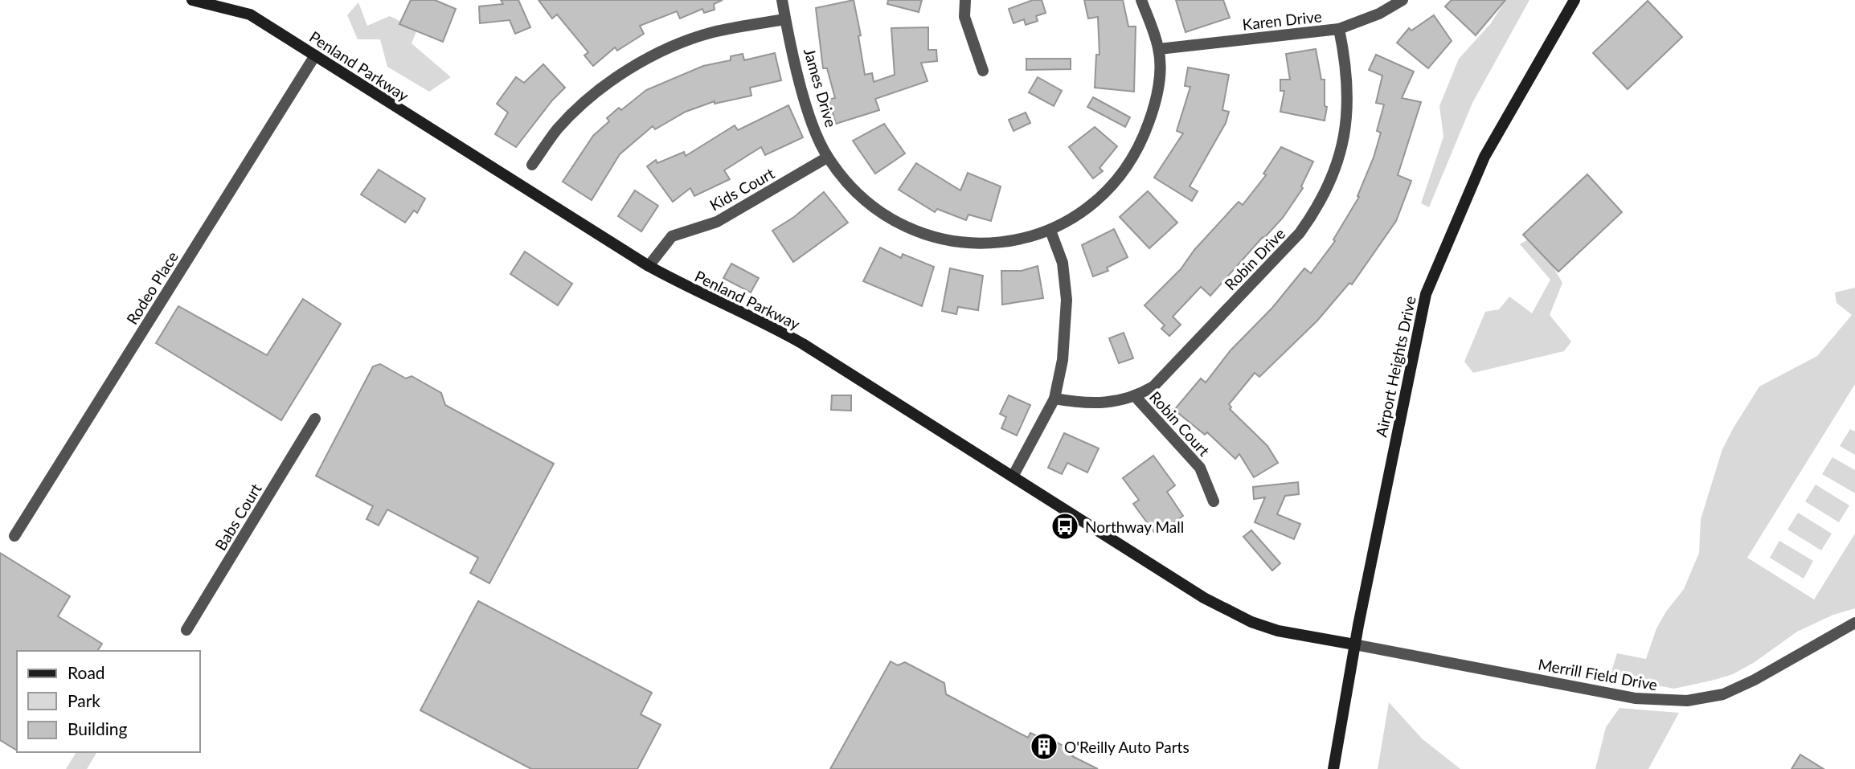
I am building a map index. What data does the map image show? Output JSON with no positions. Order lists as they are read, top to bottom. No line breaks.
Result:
{"streets":{"street":["Karen Drive","Penland Parkway","James Drive","Kids Court","Robin Drive","Rodeo Place","Airport Heights Drive","Robin Court","Babs Court","Merrill Field Drive"]},"crossings":[["Karen Drive","James Drive"],["Karen Drive","Robin Drive"],["Penland Parkway","Kids Court"],["Penland Parkway","Rodeo Place"],["Penland Parkway","Airport Heights Drive"],["Penland Parkway","Merrill Field Drive"],["James Drive","Kids Court"],["Robin Drive","Robin Court"],["Airport Heights Drive","Merrill Field Drive"]],"places":{"bus stop":["Northway Mall"],"building":["O'Reilly Auto Parts"]},"legend":["Road","Park","Building"]}
